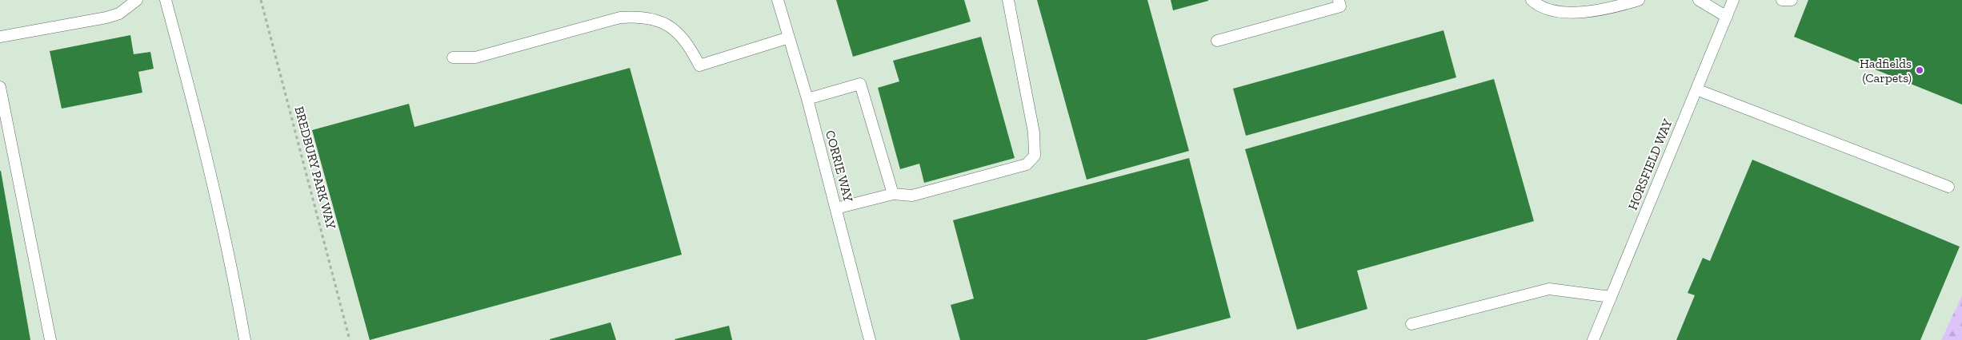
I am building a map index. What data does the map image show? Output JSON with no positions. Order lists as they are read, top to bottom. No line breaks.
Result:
{"streets":{"lane":["HORSFIELD WAY","CORRIE WAY"],"path":["BREDBURY PARK WAY"]},"places":["Hadfields (Carpets)"]}
